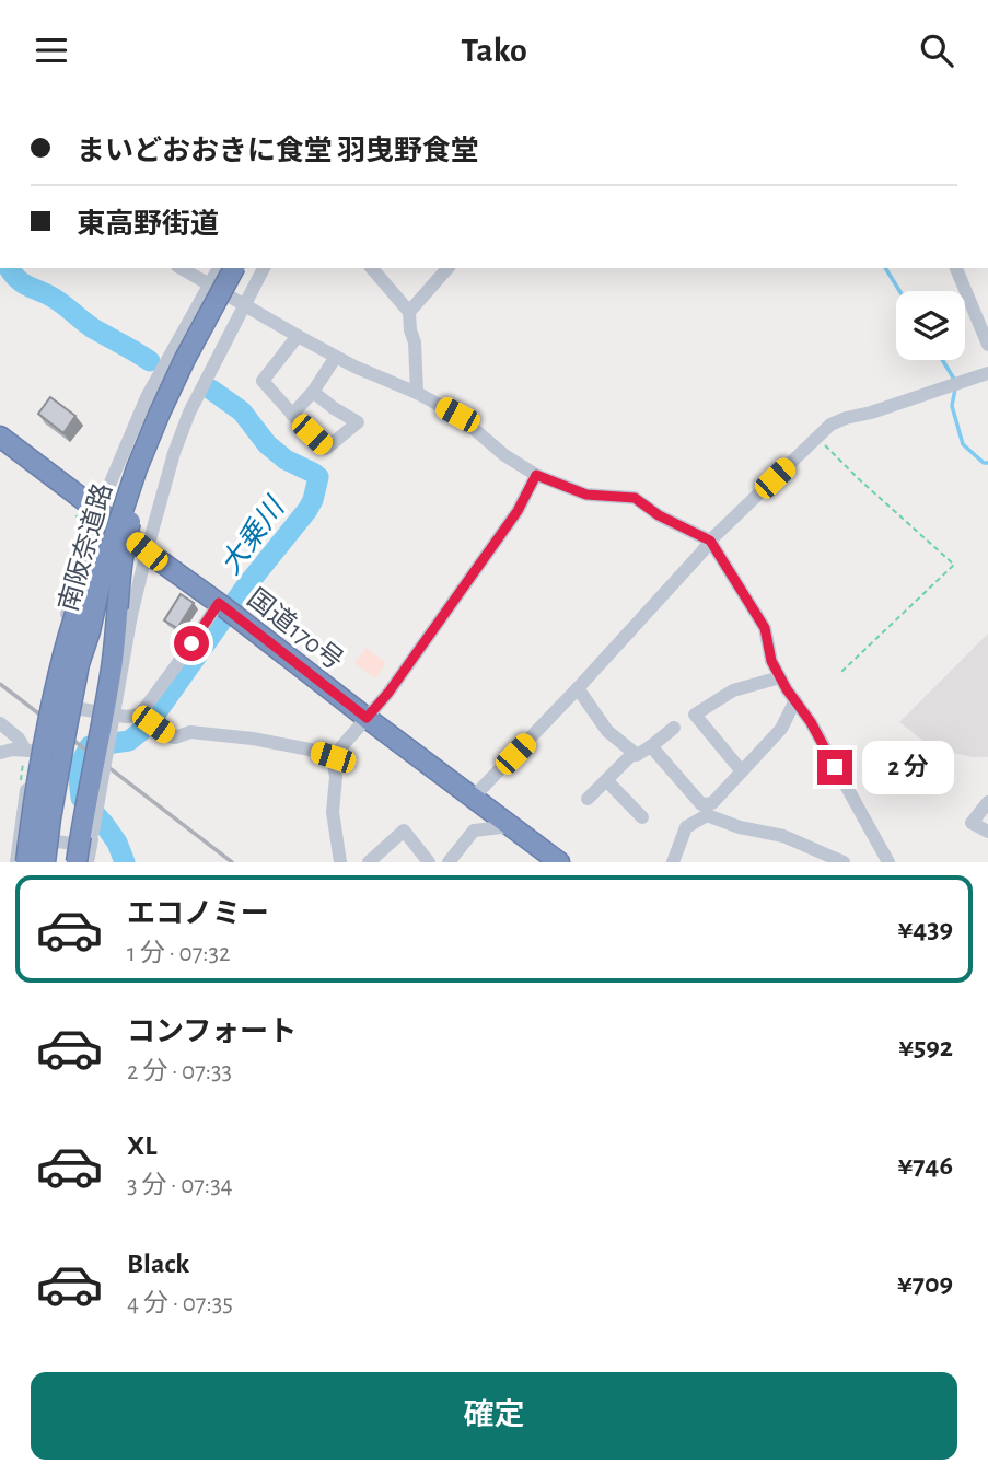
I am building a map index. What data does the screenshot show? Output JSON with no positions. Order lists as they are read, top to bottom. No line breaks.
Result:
{"streets":{"highway":["南阪奈道路","国道170号"]},"water":["大乗川"],"page":{"header":"Tako","banner":["まいどおおきに食堂 羽曳野食堂","東高野街道"],"bubble":"2 分","list":[{"name":"エコノミー","note":"1 分 · 07:32","value":"¥439"},{"name":"コンフォート","note":"2 分 · 07:33","value":"¥592"},{"name":"XL","note":"3 分 · 07:34","value":"¥746"},{"name":"Black","note":"4 分 · 07:35","value":"¥709"}],"buttons":"確定"}}
